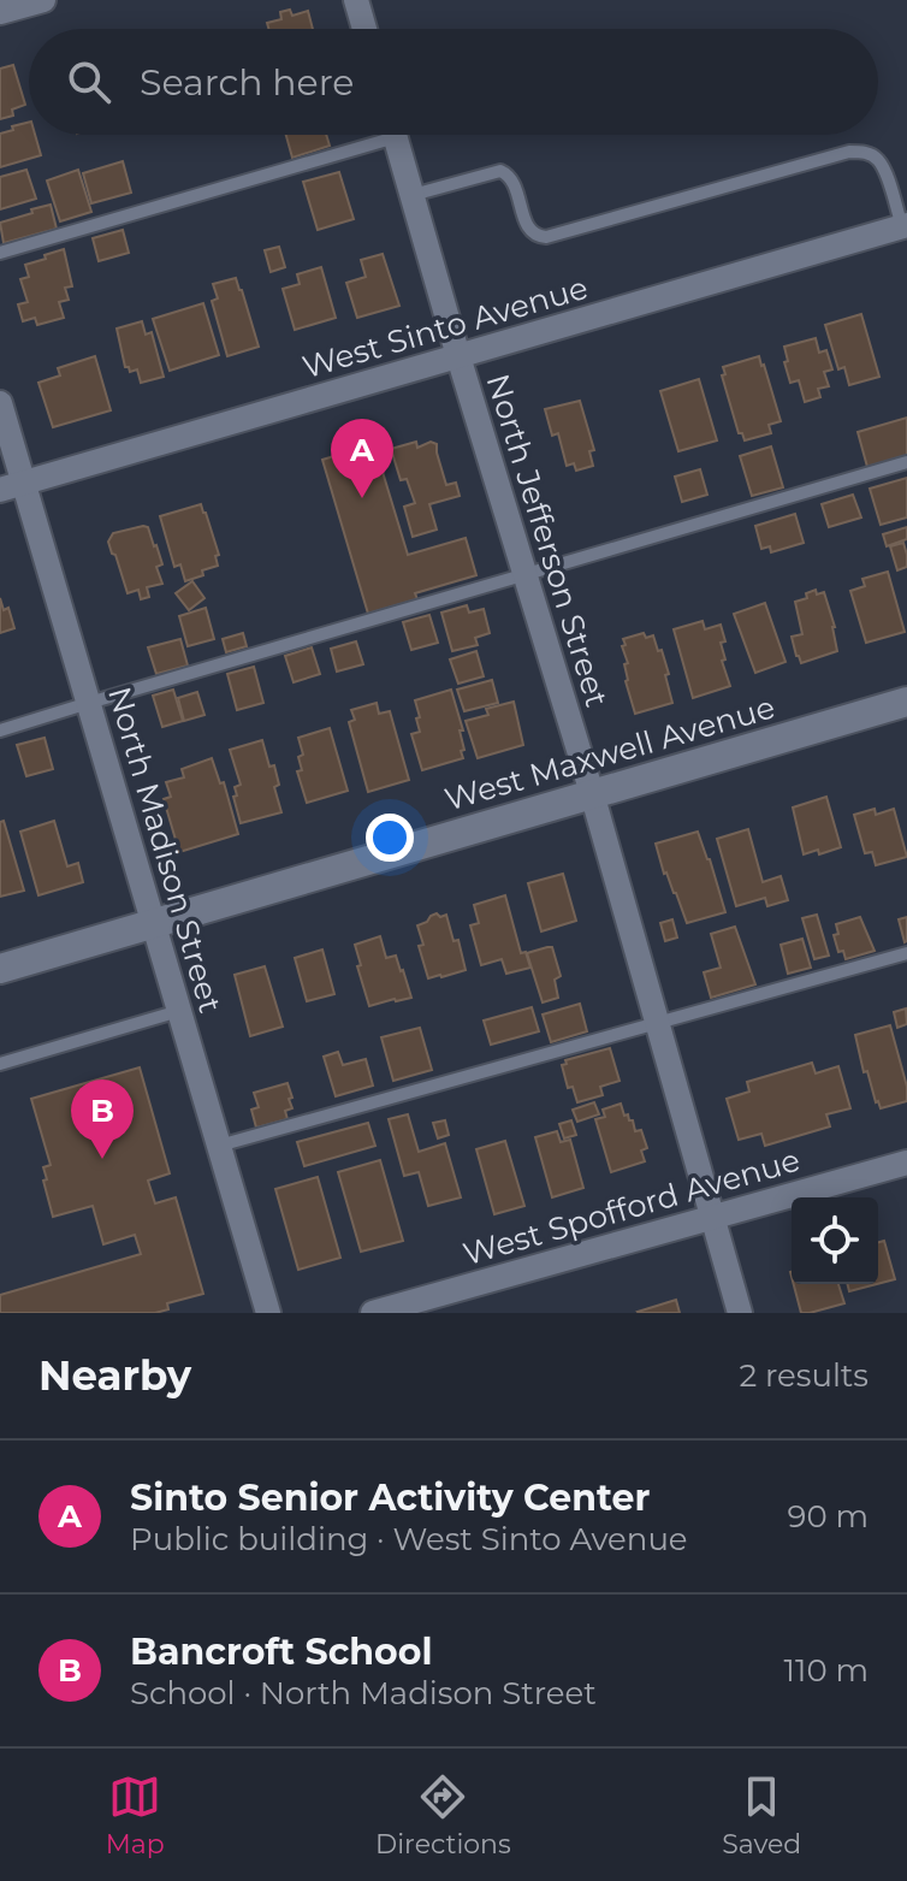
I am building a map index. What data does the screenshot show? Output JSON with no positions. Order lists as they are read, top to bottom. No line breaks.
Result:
{"streets":{"street":["West Sinto Avenue","North Jefferson Street","West Maxwell Avenue","North Madison Street","West Spofford Avenue"]},"crossings":[["West Sinto Avenue","North Jefferson Street"],["West Sinto Avenue","North Madison Street"],["North Jefferson Street","West Maxwell Avenue"],["North Jefferson Street","West Spofford Avenue"],["West Maxwell Avenue","North Madison Street"]],"page":{"search":"Search here","pins":["A","B"],"heading":["Nearby","2 results"],"list":[{"mark":"A","name":"Sinto Senior Activity Center","note":"Public building · West Sinto Avenue","value":"90 m"},{"mark":"B","name":"Bancroft School","note":"School · North Madison Street","value":"110 m"}],"nav":["Map","Directions","Saved"]}}
